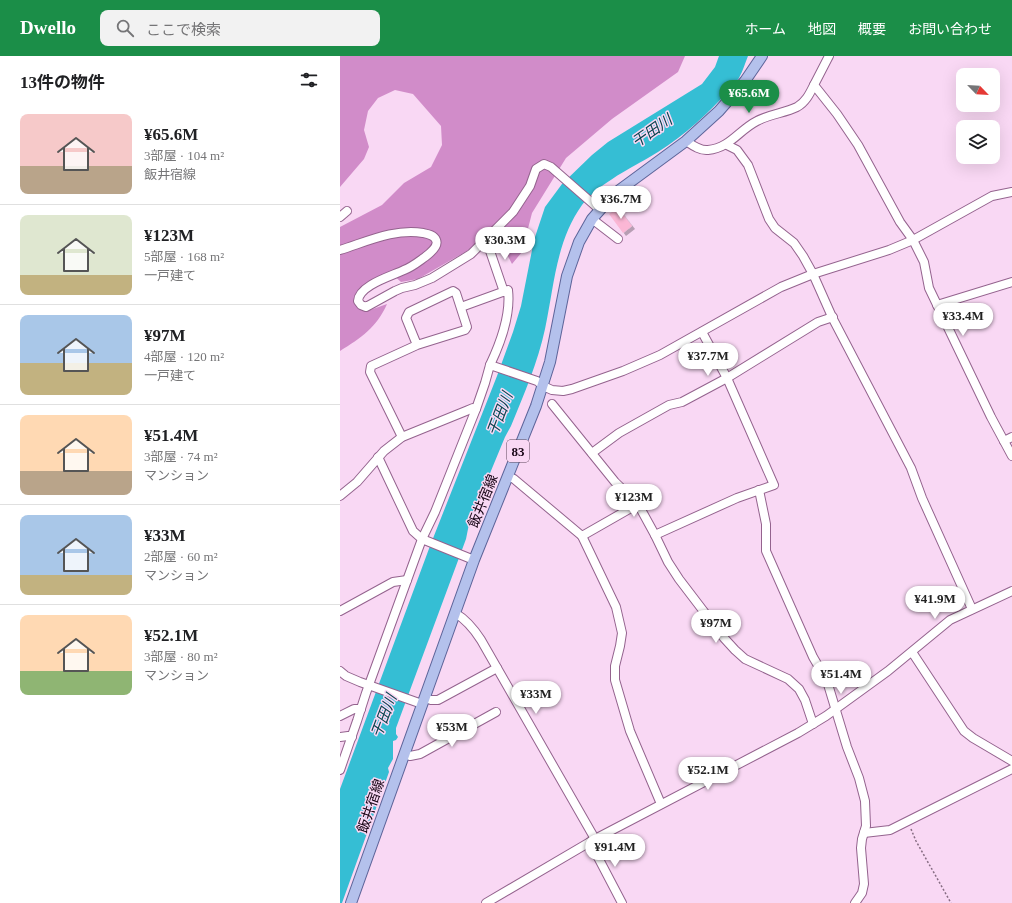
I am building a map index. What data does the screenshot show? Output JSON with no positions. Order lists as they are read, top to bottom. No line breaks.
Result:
{"streets":{"main road":["83","飯井宿線"]},"water":["干田川"],"north":"bottom right","page":{"header":"Dwello","search":"ここで検索","nav":["ホーム","地図","概要","お問い合わせ"],"heading":"13件の物件","price":["¥65.6M","¥36.7M","¥30.3M","¥33.4M","¥37.7M","¥123M","¥41.9M","¥97M","¥51.4M","¥33M","¥53M","¥52.1M","¥91.4M"],"list":[{"name":"¥65.6M","note":"3部屋 · 104 m² · 飯井宿線"},{"name":"¥123M","note":"5部屋 · 168 m² · 一戸建て"},{"name":"¥97M","note":"4部屋 · 120 m² · 一戸建て"},{"name":"¥51.4M","note":"3部屋 · 74 m² · マンション"},{"name":"¥33M","note":"2部屋 · 60 m² · マンション"},{"name":"¥52.1M","note":"3部屋 · 80 m² · マンション"}]}}
